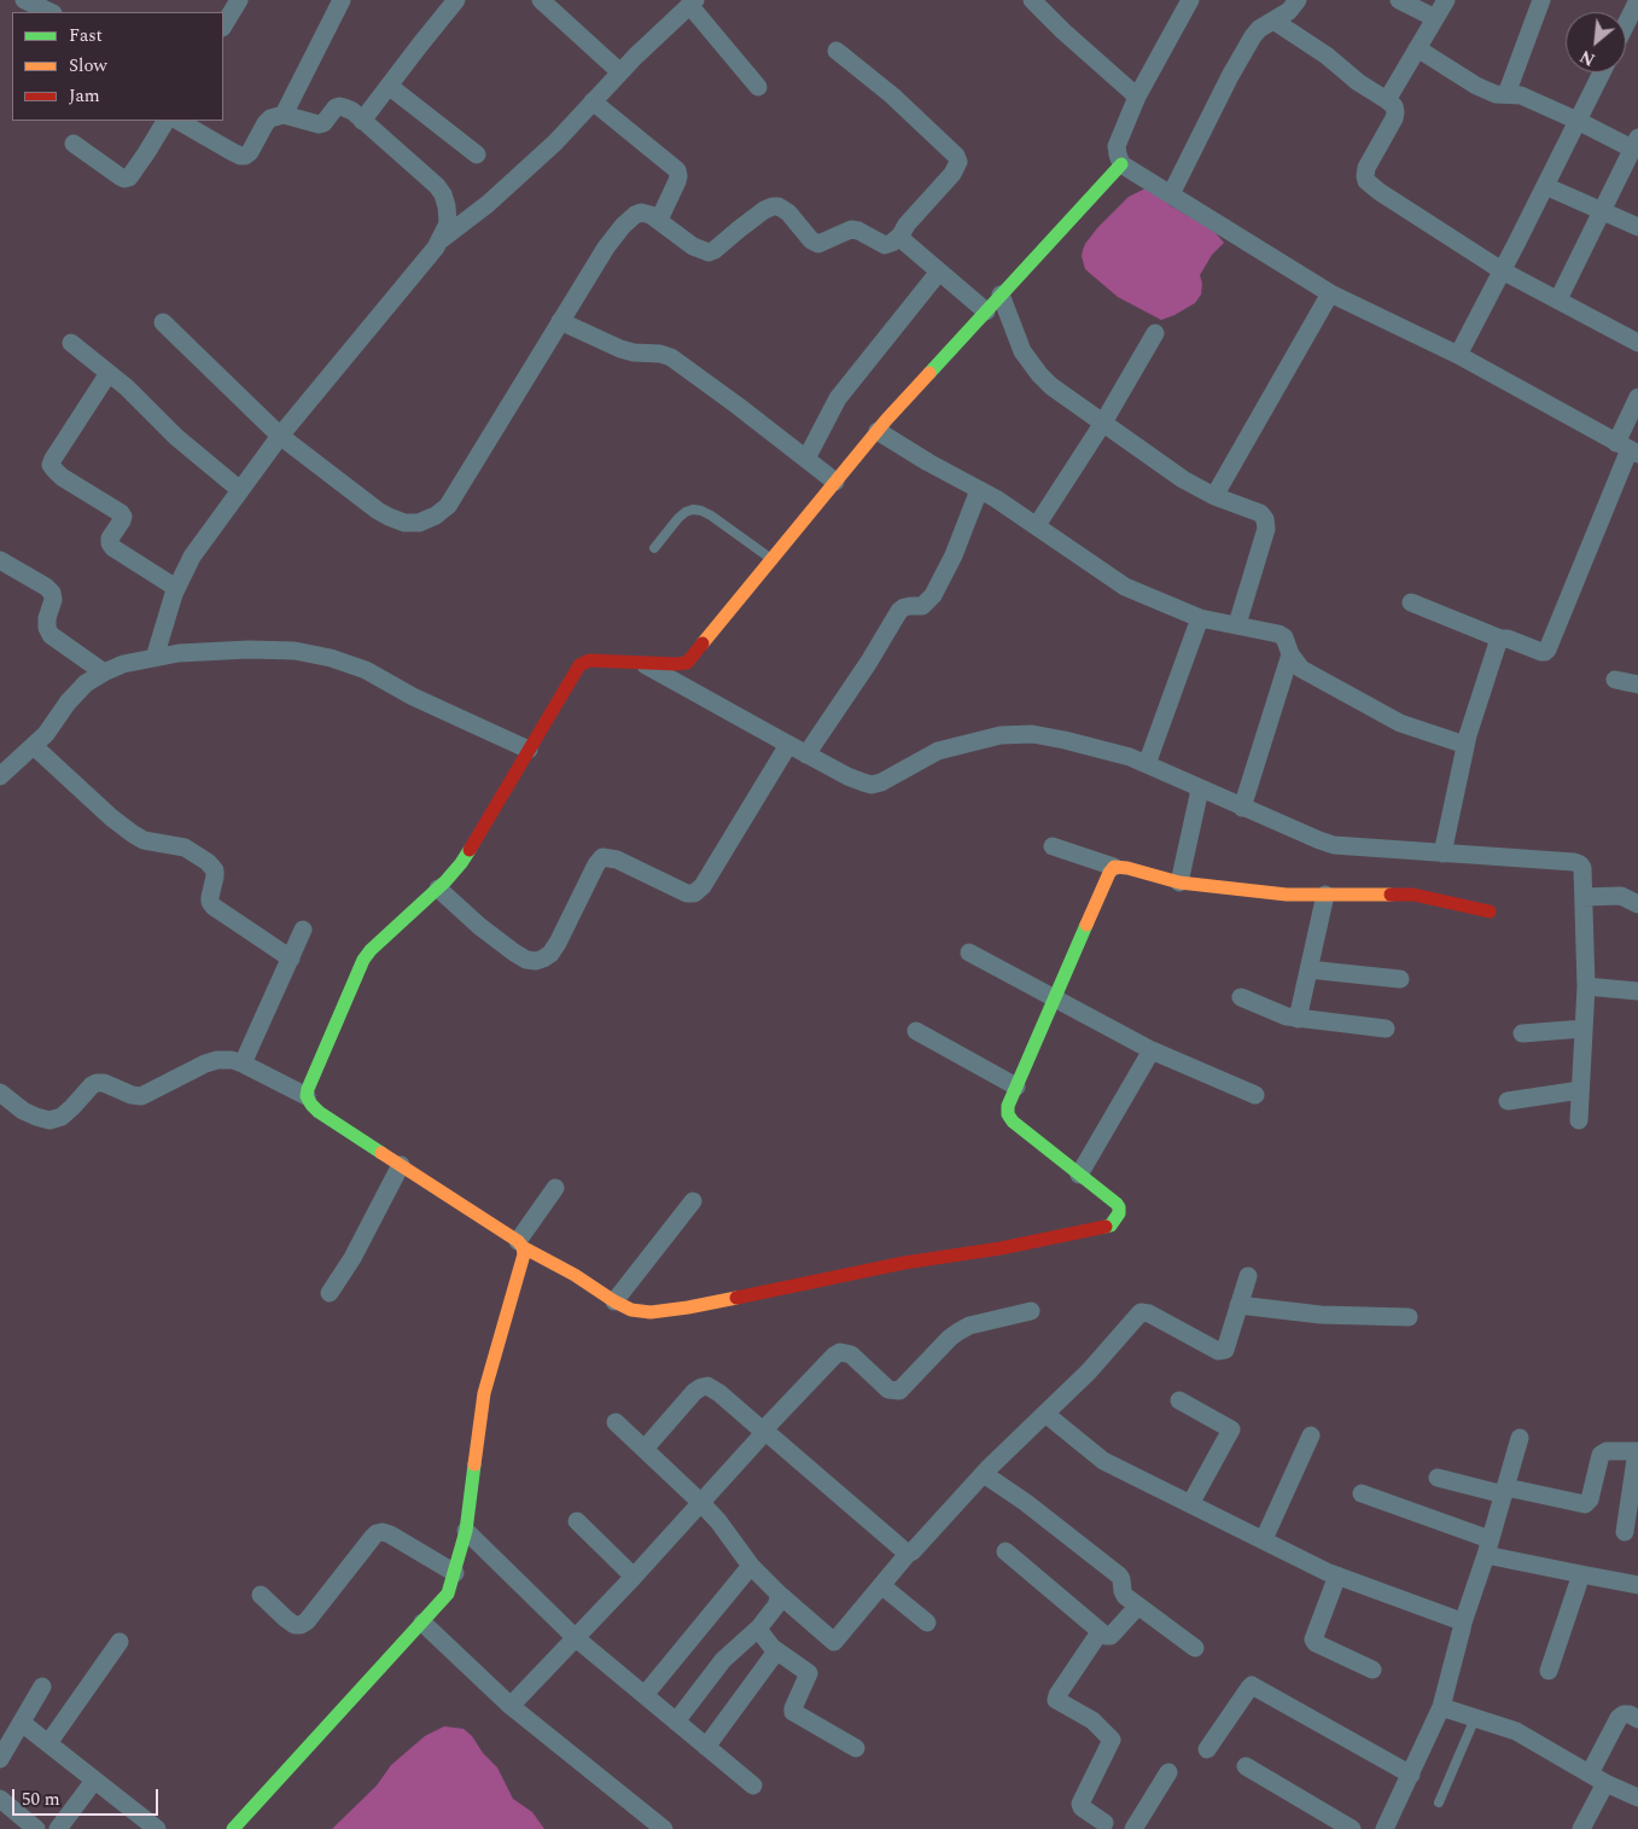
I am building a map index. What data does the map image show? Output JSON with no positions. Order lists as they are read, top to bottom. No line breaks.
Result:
{"legend":["Fast","Slow","Jam"],"scale_bar":"50 m","north":"bottom left"}
